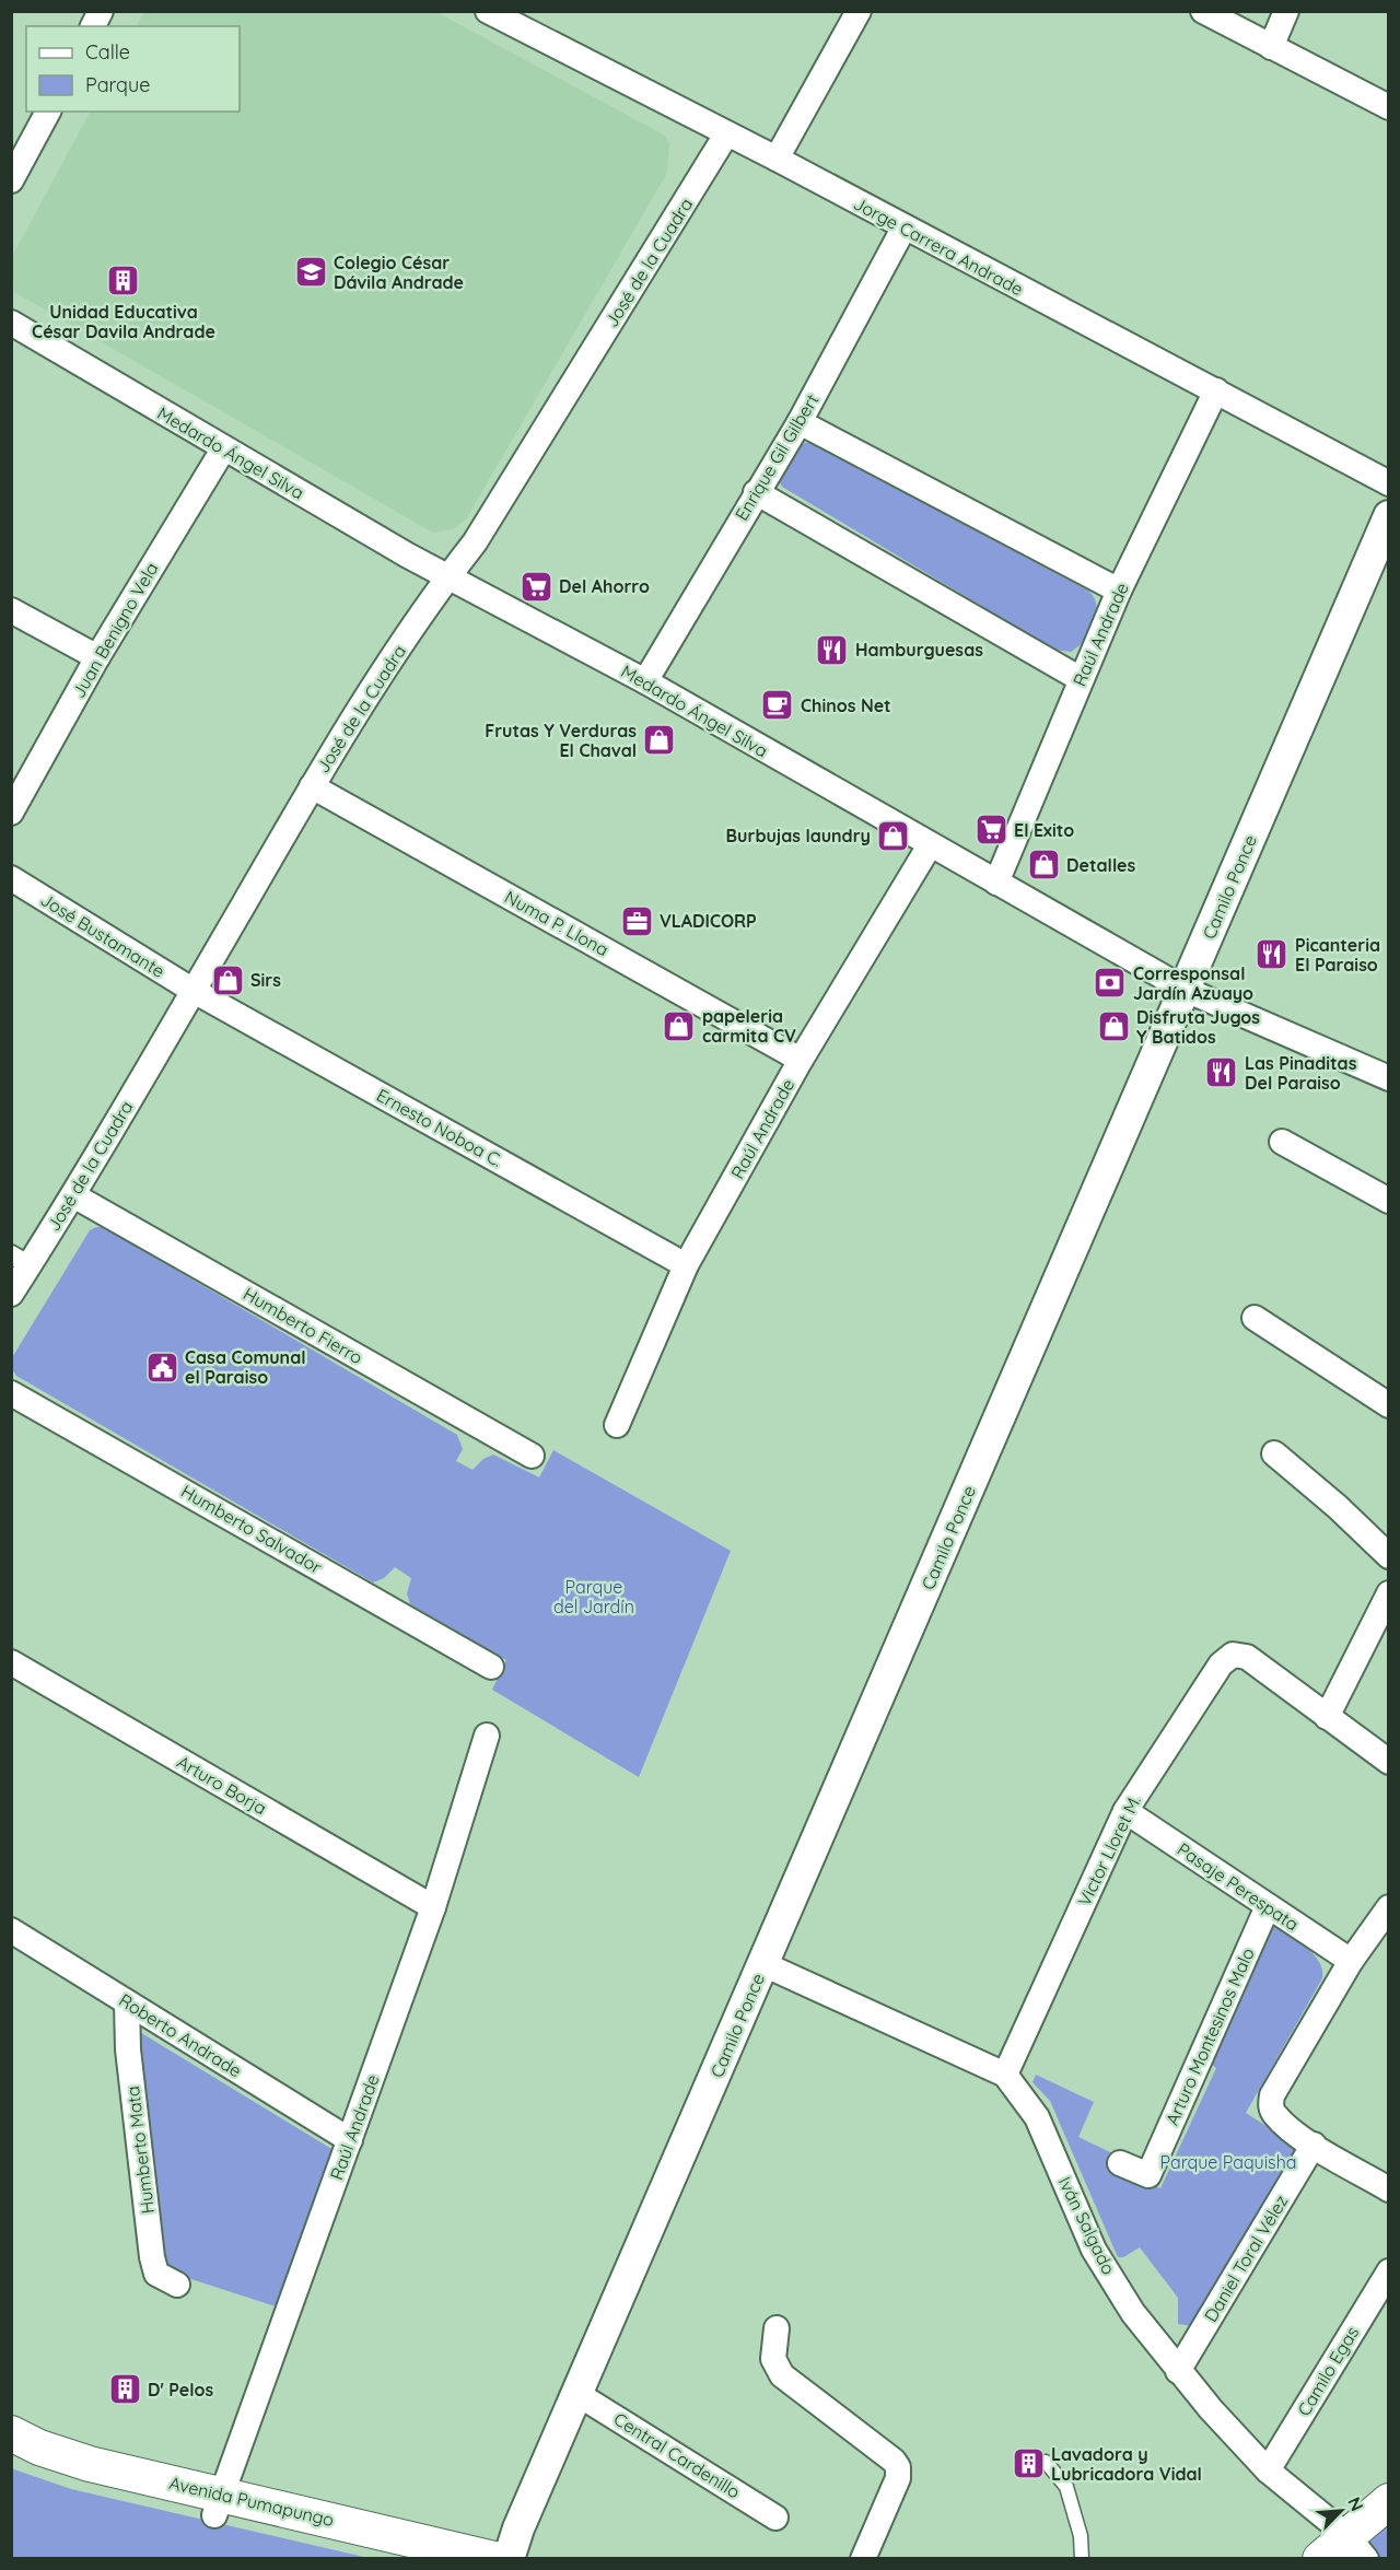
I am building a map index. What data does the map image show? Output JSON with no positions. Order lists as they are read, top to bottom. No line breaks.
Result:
{"streets":{"main road":["Avenida Pumapungo"],"street":["Jorge Carrera Andrade","José de la Cuadra","Medardo Ángel Silva","Enrique Gil Gilbert","Juan Benigno Vela","Raúl Andrade","Camilo Ponce","Numa P. Llona","José Bustamante","Ernesto Noboa C.","Humberto Fierro","Humberto Salvador","Arturo Borja","Victor Lloret M.","Pasaje Perespata","Roberto Andrade","Arturo Montesinos Malo","Humberto Mata","Iván Salgado","Daniel Toral Vélez","Camilo Egas","Central Cardenillo"]},"crossings":[["Jorge Carrera Andrade","José de la Cuadra"],["Jorge Carrera Andrade","Enrique Gil Gilbert"],["Jorge Carrera Andrade","Raúl Andrade"],["José de la Cuadra","Medardo Ángel Silva"],["José de la Cuadra","Numa P. Llona"],["José de la Cuadra","José Bustamante"],["José de la Cuadra","Ernesto Noboa C."],["José de la Cuadra","Humberto Fierro"],["Medardo Ángel Silva","Enrique Gil Gilbert"],["Medardo Ángel Silva","Juan Benigno Vela"],["Medardo Ángel Silva","Raúl Andrade"],["Medardo Ángel Silva","Camilo Ponce"],["Raúl Andrade","Numa P. Llona"],["Raúl Andrade","Ernesto Noboa C."],["Raúl Andrade","Arturo Borja"],["Raúl Andrade","Roberto Andrade"],["Raúl Andrade","Avenida Pumapungo"],["Camilo Ponce","Iván Salgado"],["Camilo Ponce","Central Cardenillo"],["José Bustamante","Ernesto Noboa C."],["Victor Lloret M.","Pasaje Perespata"],["Victor Lloret M.","Iván Salgado"],["Pasaje Perespata","Arturo Montesinos Malo"],["Roberto Andrade","Humberto Mata"],["Iván Salgado","Daniel Toral Vélez"],["Iván Salgado","Camilo Egas"]],"parks":["Parque del Jardín","Parque Paquisha"],"places":{"school or university":["Colegio César Dávila Andrade"],"building":["Unidad Educativa César Davila Andrade","D' Pelos","Lavadora y Lubricadora Vidal"],"supermarket":["Del Ahorro","El Exito"],"restaurant":["Hamburguesas","Picanteria El Paraiso","Las Pinaditas Del Paraiso"],"cafe":["Chinos Net"],"shop":["Frutas Y Verduras El Chaval","Burbujas laundry","Detalles","Sirs","papeleria carmita CV","Disfruta Jugos Y Batidos"],"office":["VLADICORP"],"bank":["Corresponsal Jardín Azuayo"],"public building":["Casa Comunal el Paraiso"]},"legend":["Calle","Parque"],"north":"top right"}
